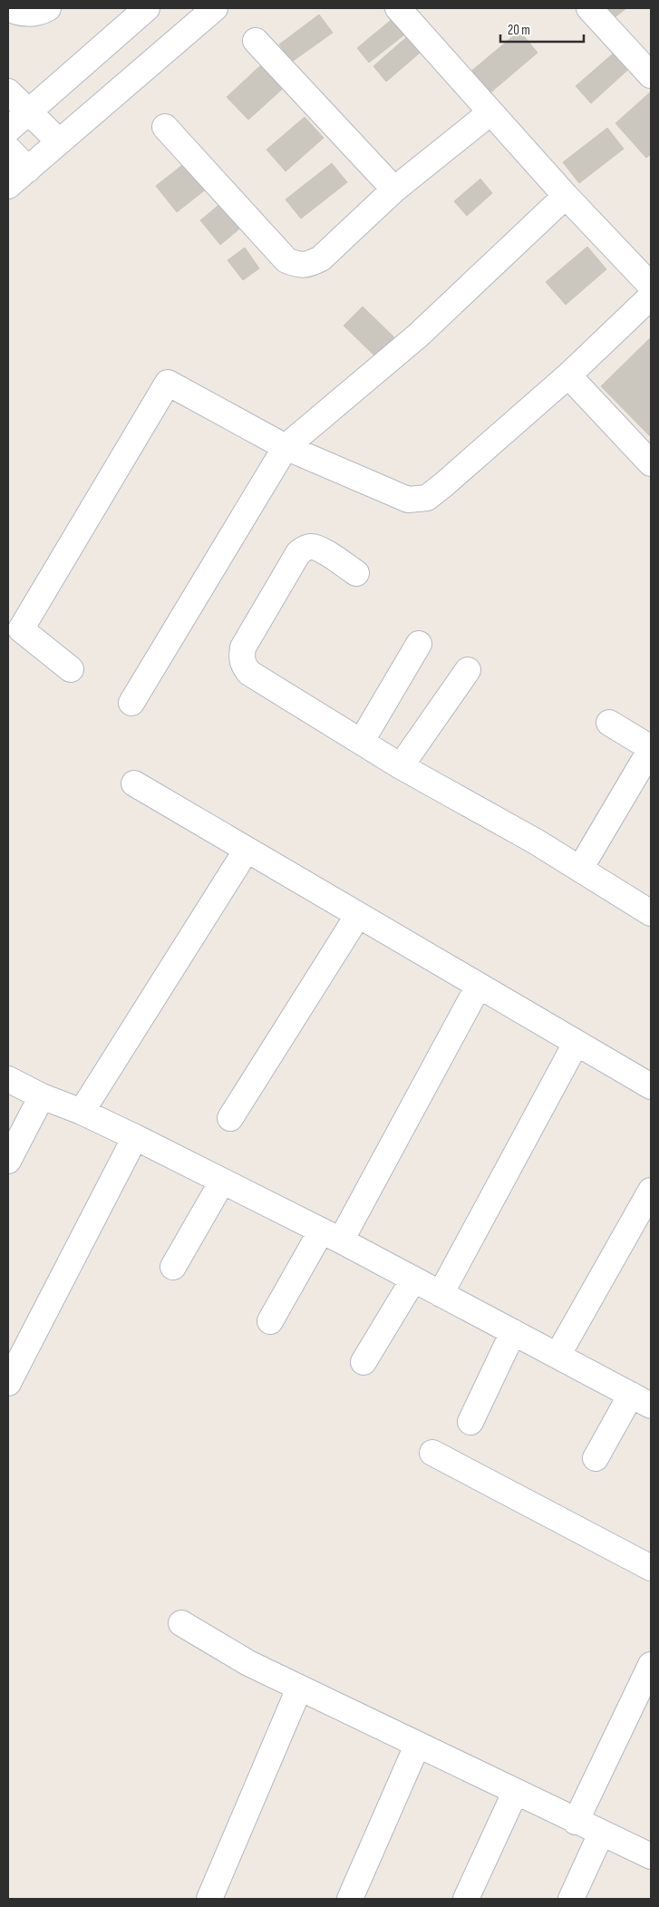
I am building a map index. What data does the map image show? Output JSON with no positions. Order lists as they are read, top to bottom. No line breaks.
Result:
{"scale_bar":"20 m"}
